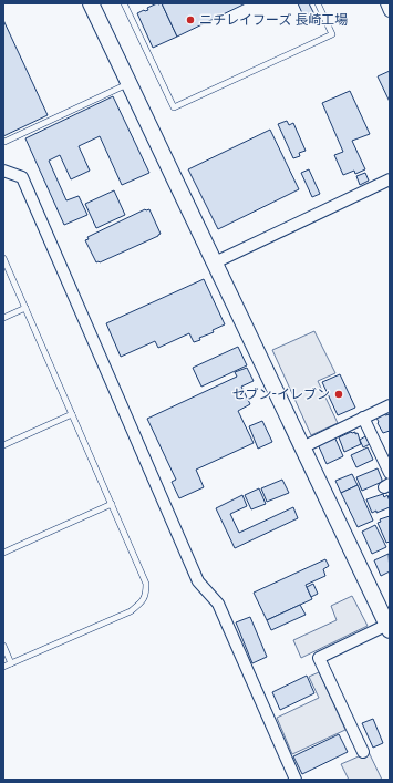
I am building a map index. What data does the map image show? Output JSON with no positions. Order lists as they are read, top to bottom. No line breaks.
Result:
{"places":["ニチレイフーズ 長崎工場","セブン-イレブン"]}
